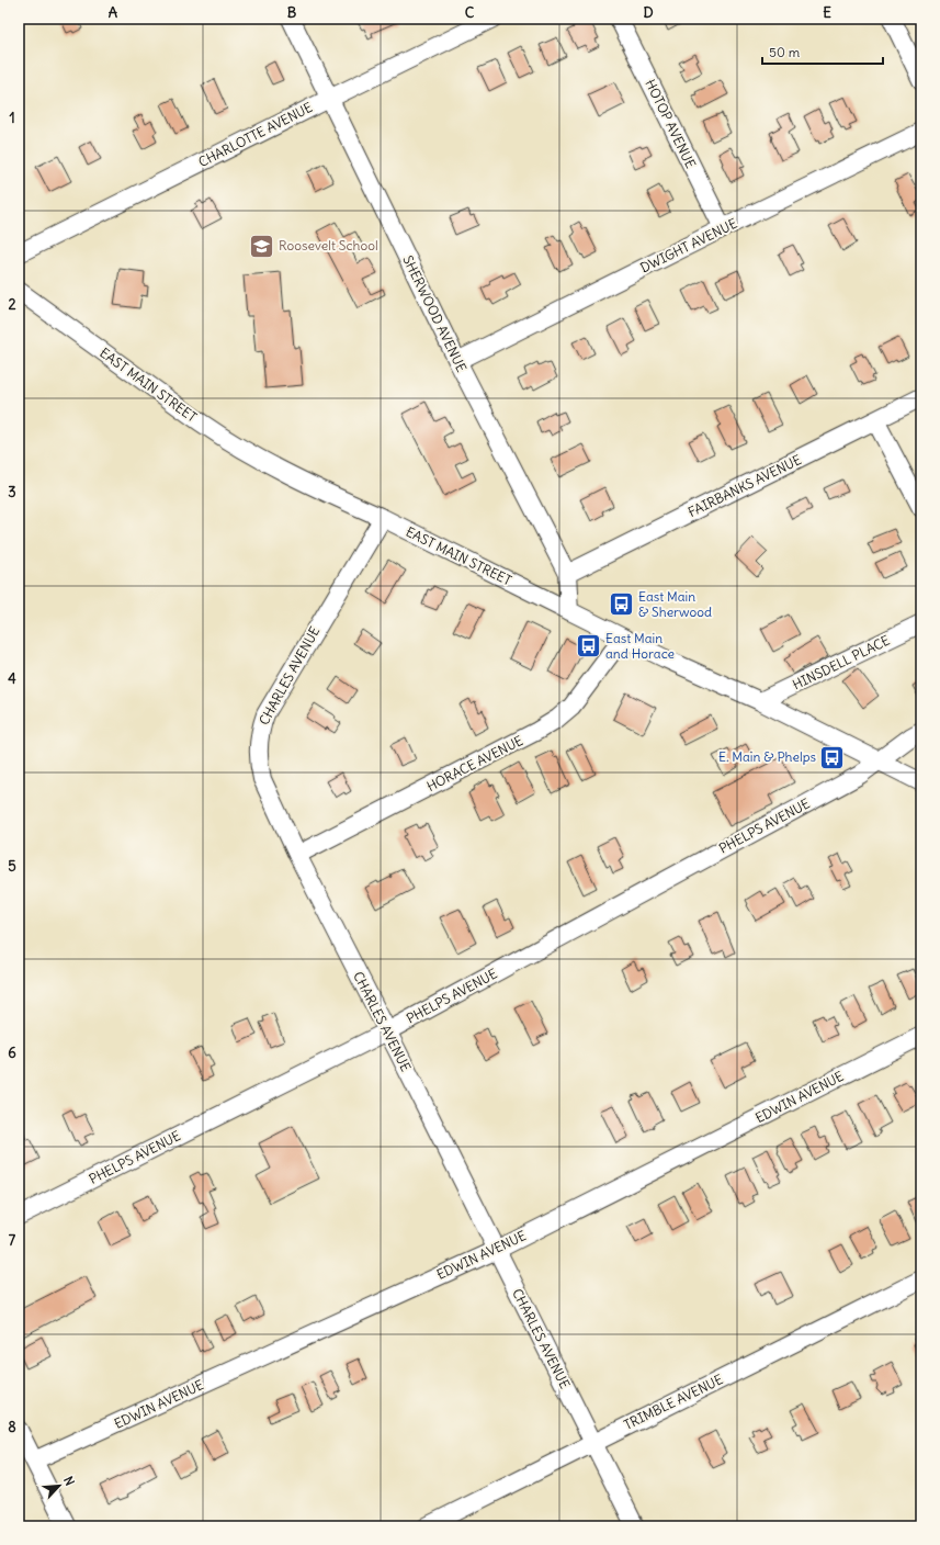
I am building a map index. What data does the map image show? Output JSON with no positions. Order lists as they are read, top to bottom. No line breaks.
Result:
{"streets":{"street":["HOTOP AVENUE","CHARLOTTE AVENUE","DWIGHT AVENUE","SHERWOOD AVENUE","EAST MAIN STREET","FAIRBANKS AVENUE","HINSDELL PLACE","CHARLES AVENUE","HORACE AVENUE","PHELPS AVENUE","EDWIN AVENUE","TRIMBLE AVENUE"]},"crossings":[["HOTOP AVENUE","DWIGHT AVENUE"],["CHARLOTTE AVENUE","SHERWOOD AVENUE"],["DWIGHT AVENUE","SHERWOOD AVENUE"],["SHERWOOD AVENUE","EAST MAIN STREET"],["SHERWOOD AVENUE","FAIRBANKS AVENUE"],["EAST MAIN STREET","HINSDELL PLACE"],["EAST MAIN STREET","CHARLES AVENUE"],["EAST MAIN STREET","HORACE AVENUE"],["EAST MAIN STREET","PHELPS AVENUE"],["CHARLES AVENUE","HORACE AVENUE"],["CHARLES AVENUE","PHELPS AVENUE"],["CHARLES AVENUE","EDWIN AVENUE"],["CHARLES AVENUE","TRIMBLE AVENUE"]],"places":{"school or university":["Roosevelt School"],"bus stop":["East Main & Sherwood","East Main and Horace","E. Main & Phelps"]},"scale_bar":"50 m","north":"top right","grid":{"columns":["A","B","C","D","E"],"rows":["1","2","3","4","5","6","7","8"]}}
